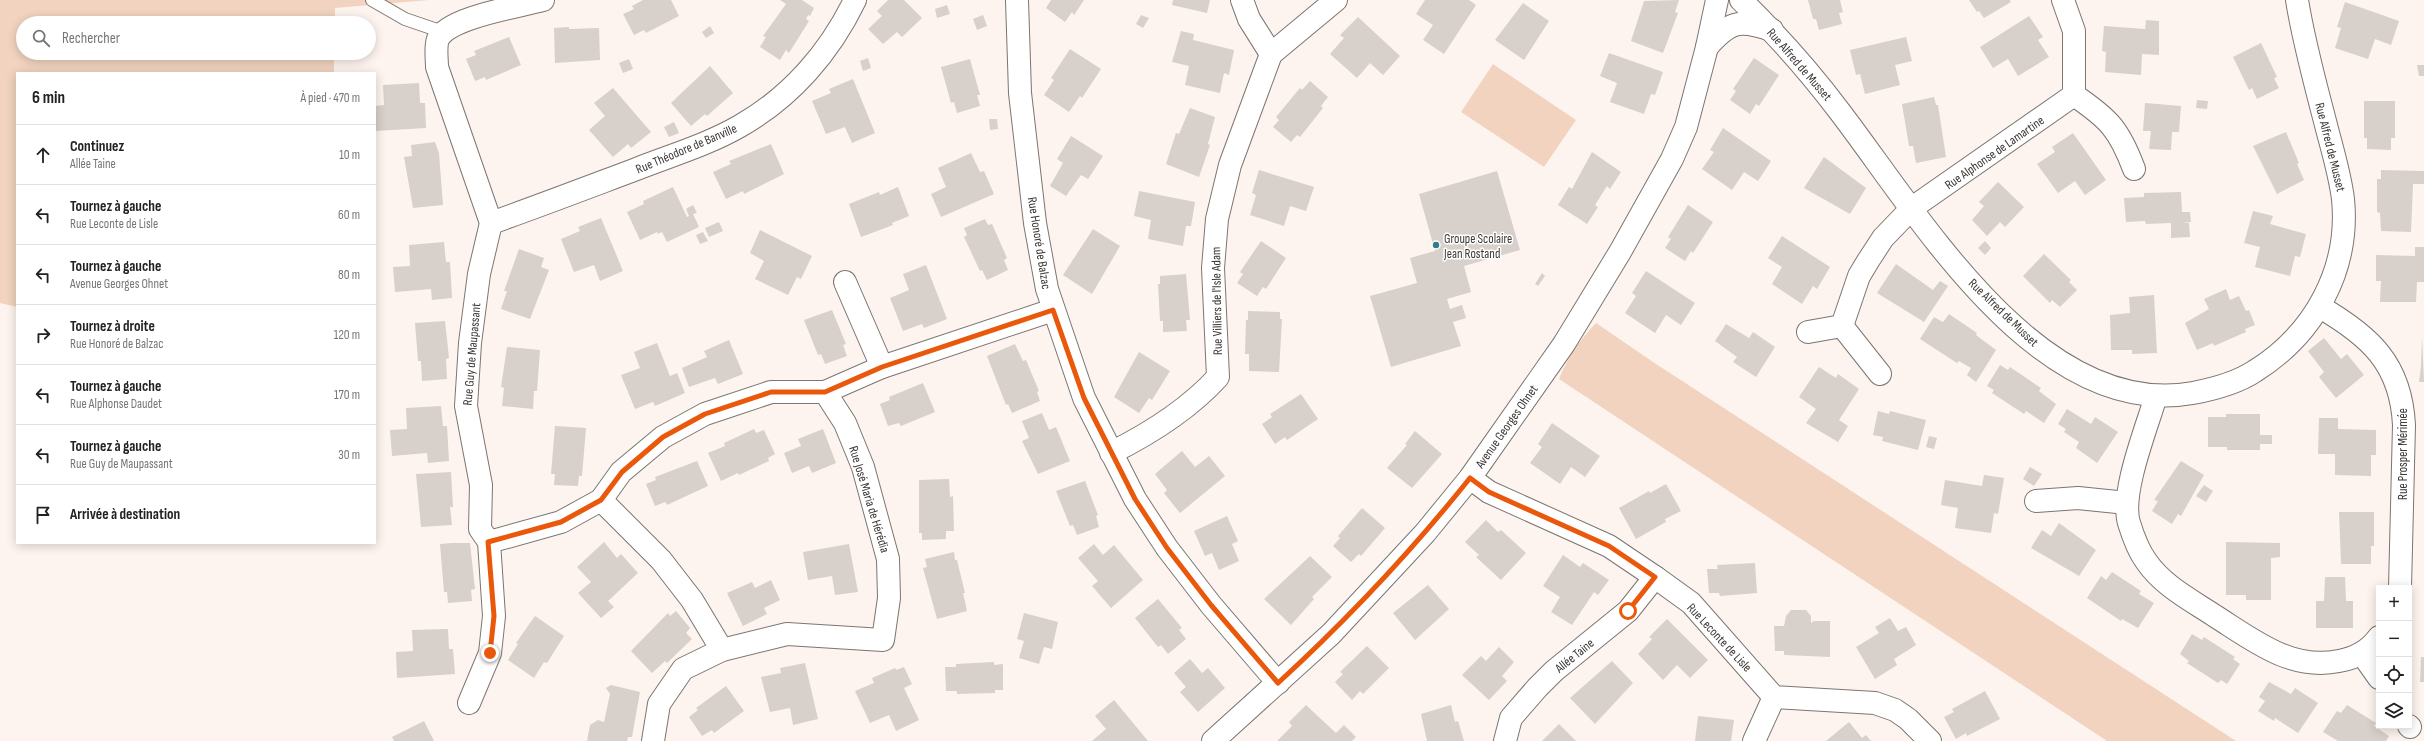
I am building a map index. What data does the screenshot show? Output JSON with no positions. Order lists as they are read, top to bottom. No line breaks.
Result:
{"streets":{"street":["Rue Alfred de Musset","Rue Théodore de Banville","Rue Alphonse de Lamartine","Rue Honoré de Balzac","Rue Villiers de l'Isle Adam","Rue Guy de Maupassant","Avenue Georges Ohnet","Rue Prosper Mérimée","Rue José Maria de Hérédia","Rue Leconte de Lisle","Allée Taine"]},"crossings":[["Rue Alfred de Musset","Rue Alphonse de Lamartine"],["Rue Alfred de Musset","Avenue Georges Ohnet"],["Rue Alfred de Musset","Rue Prosper Mérimée"],["Rue Théodore de Banville","Rue Guy de Maupassant"],["Rue Honoré de Balzac","Rue Villiers de l'Isle Adam"],["Rue Honoré de Balzac","Avenue Georges Ohnet"],["Avenue Georges Ohnet","Rue Leconte de Lisle"],["Rue Leconte de Lisle","Allée Taine"]],"places":["Groupe Scolaire Jean Rostand"],"page":{"search":"Rechercher","heading":["6 min","À pied · 470 m"],"list":[["Continuez","Allée Taine","10 m"],["Tournez à gauche","Rue Leconte de Lisle","60 m"],["Tournez à gauche","Avenue Georges Ohnet","80 m"],["Tournez à droite","Rue Honoré de Balzac","120 m"],["Tournez à gauche","Rue Alphonse Daudet","170 m"],["Tournez à gauche","Rue Guy de Maupassant","30 m"],"Arrivée à destination"],"map_buttons":["+","−"]}}
